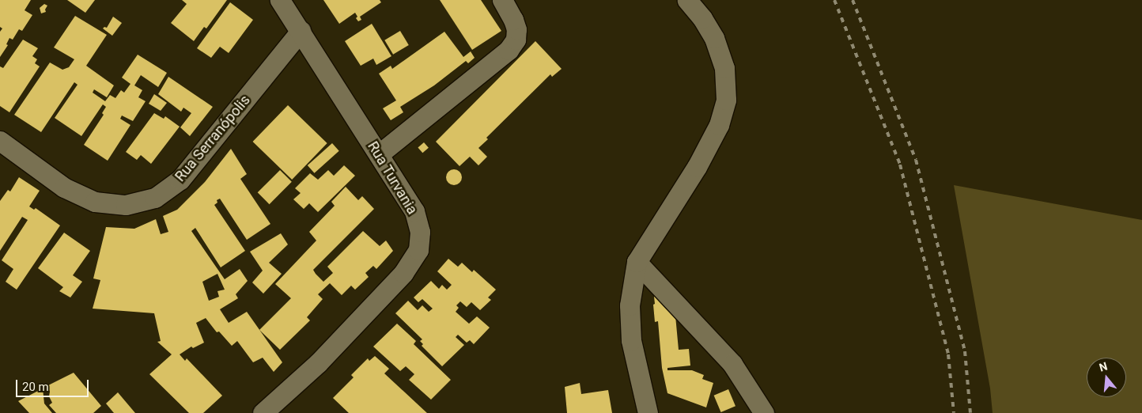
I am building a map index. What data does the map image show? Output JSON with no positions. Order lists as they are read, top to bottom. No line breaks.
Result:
{"streets":{"street":["Rua Serranópolis","Rua Turvania"]},"crossings":[["Rua Serranópolis","Rua Turvania"]],"scale_bar":"20 m","north":"top"}
